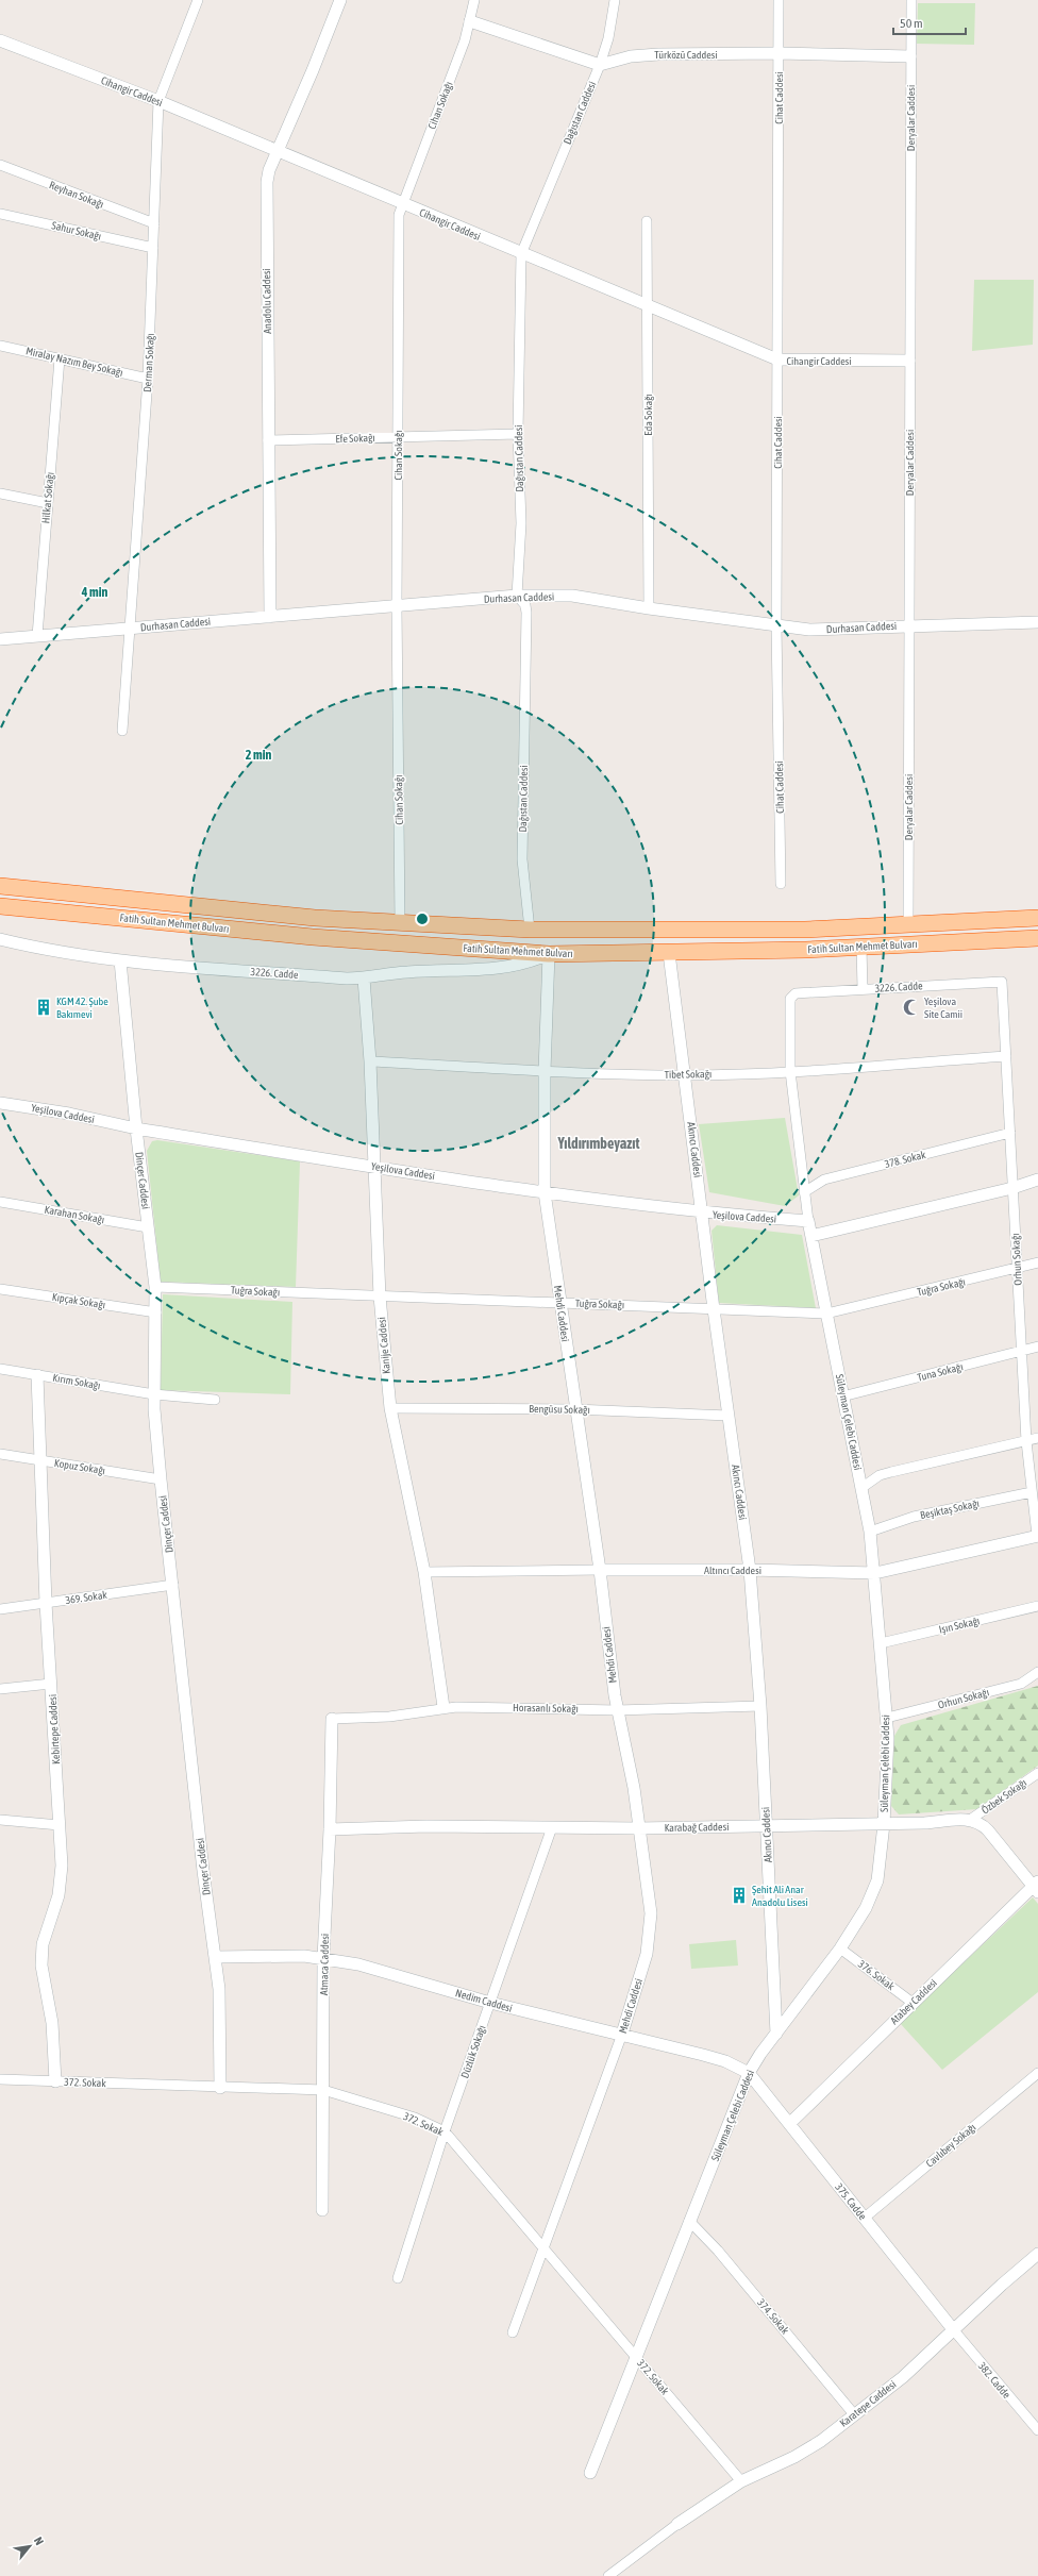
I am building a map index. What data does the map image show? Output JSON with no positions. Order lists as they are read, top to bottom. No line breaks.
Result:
{"streets":{"highway":["Fatih Sultan Mehmet Bulvarı"],"street":["Türközü Caddesi","Cihangir Caddesi","Cihat Caddesi","Cihan Sokağı","Dağıstan Caddesi","Deryalar Caddesi","Reyhan Sokağı","Sahur Sokağı","Anadolu Caddesi","Miralay Nazım Bey Sokağı","Derman Sokağı","Eda Sokağı","Efe Sokağı","Hilkat Sokağı","Durhasan Caddesi","3226. Cadde","Tibet Sokağı","Yeşilova Caddesi","Akıncı Caddesi","378. Sokak","Dinçer Caddesi","Karahan Sokağı","Orhun Sokağı","Tuğra Sokağı","Kıpçak Sokağı","Mehdi Caddesi","Kanije Caddesi","Tuna Sokağı","Kırım Sokağı","Bengüsu Sokağı","Süleyman Çelebi Caddesi","Kopuz Sokağı","Beşiktaş Sokağı","Altıncı Caddesi","369. Sokak","Işın Sokağı","Horasanlı Sokağı","Kebirtepe Caddesi","Özbek Sokağı","Karabağ Caddesi","Atmaca Caddesi","376. Sokak","Nedim Caddesi","Atabey Caddesi","Düzlük Sokağı","372. Sokak","Cavlıbey Sokağı","375. Cadde","374. Sokak","382. Cadde","Karatepe Caddesi"]},"crossings":[["Türközü Caddesi","Cihat Caddesi"],["Türközü Caddesi","Dağıstan Caddesi"],["Türközü Caddesi","Deryalar Caddesi"],["Cihangir Caddesi","Cihat Caddesi"],["Cihangir Caddesi","Cihan Sokağı"],["Cihangir Caddesi","Dağıstan Caddesi"],["Cihangir Caddesi","Deryalar Caddesi"],["Cihangir Caddesi","Anadolu Caddesi"],["Cihangir Caddesi","Derman Sokağı"],["Cihangir Caddesi","Eda Sokağı"],["Cihat Caddesi","Durhasan Caddesi"],["Cihan Sokağı","Efe Sokağı"],["Cihan Sokağı","Durhasan Caddesi"],["Cihan Sokağı","Fatih Sultan Mehmet Bulvarı"],["Dağıstan Caddesi","Efe Sokağı"],["Dağıstan Caddesi","Durhasan Caddesi"],["Dağıstan Caddesi","Fatih Sultan Mehmet Bulvarı"],["Deryalar Caddesi","Durhasan Caddesi"],["Deryalar Caddesi","Fatih Sultan Mehmet Bulvarı"],["Reyhan Sokağı","Derman Sokağı"],["Sahur Sokağı","Derman Sokağı"],["Anadolu Caddesi","Efe Sokağı"],["Anadolu Caddesi","Durhasan Caddesi"],["Miralay Nazım Bey Sokağı","Derman Sokağı"],["Miralay Nazım Bey Sokağı","Hilkat Sokağı"],["Derman Sokağı","Durhasan Caddesi"],["Eda Sokağı","Durhasan Caddesi"],["Hilkat Sokağı","Durhasan Caddesi"],["Fatih Sultan Mehmet Bulvarı","3226. Cadde"],["Fatih Sultan Mehmet Bulvarı","Akıncı Caddesi"],["Fatih Sultan Mehmet Bulvarı","Mehdi Caddesi"],["3226. Cadde","Dinçer Caddesi"],["3226. Cadde","Orhun Sokağı"],["3226. Cadde","Mehdi Caddesi"],["3226. Cadde","Kanije Caddesi"],["3226. Cadde","Süleyman Çelebi Caddesi"],["Tibet Sokağı","Akıncı Caddesi"],["Tibet Sokağı","Orhun Sokağı"],["Tibet Sokağı","Mehdi Caddesi"],["Tibet Sokağı","Kanije Caddesi"],["Tibet Sokağı","Süleyman Çelebi Caddesi"],["Yeşilova Caddesi","Akıncı Caddesi"],["Yeşilova Caddesi","Dinçer Caddesi"],["Yeşilova Caddesi","Mehdi Caddesi"],["Yeşilova Caddesi","Kanije Caddesi"],["Yeşilova Caddesi","Süleyman Çelebi Caddesi"],["Akıncı Caddesi","Tuğra Sokağı"],["Akıncı Caddesi","Bengüsu Sokağı"],["Akıncı Caddesi","Süleyman Çelebi Caddesi"],["Akıncı Caddesi","Altıncı Caddesi"],["Akıncı Caddesi","Horasanlı Sokağı"],["Akıncı Caddesi","Karabağ Caddesi"],["378. Sokak","Orhun Sokağı"],["378. Sokak","Süleyman Çelebi Caddesi"],["Dinçer Caddesi","Karahan Sokağı"],["Dinçer Caddesi","Tuğra Sokağı"],["Dinçer Caddesi","Kıpçak Sokağı"],["Dinçer Caddesi","Kırım Sokağı"],["Dinçer Caddesi","Kopuz Sokağı"],["Dinçer Caddesi","369. Sokak"],["Dinçer Caddesi","Nedim Caddesi"],["Dinçer Caddesi","372. Sokak"],["Orhun Sokağı","Tuğra Sokağı"],["Orhun Sokağı","Tuna Sokağı"],["Orhun Sokağı","Süleyman Çelebi Caddesi"],["Orhun Sokağı","Beşiktaş Sokağı"],["Orhun Sokağı","Altıncı Caddesi"],["Tuğra Sokağı","Mehdi Caddesi"],["Tuğra Sokağı","Kanije Caddesi"],["Tuğra Sokağı","Süleyman Çelebi Caddesi"],["Mehdi Caddesi","Bengüsu Sokağı"],["Mehdi Caddesi","Altıncı Caddesi"],["Mehdi Caddesi","Horasanlı Sokağı"],["Mehdi Caddesi","Karabağ Caddesi"],["Mehdi Caddesi","Nedim Caddesi"],["Mehdi Caddesi","372. Sokak"],["Kanije Caddesi","Bengüsu Sokağı"],["Kanije Caddesi","Altıncı Caddesi"],["Kanije Caddesi","Horasanlı Sokağı"],["Tuna Sokağı","Süleyman Çelebi Caddesi"],["Kırım Sokağı","Kebirtepe Caddesi"],["Süleyman Çelebi Caddesi","Beşiktaş Sokağı"],["Süleyman Çelebi Caddesi","Altıncı Caddesi"],["Süleyman Çelebi Caddesi","Işın Sokağı"],["Süleyman Çelebi Caddesi","Karabağ Caddesi"],["Süleyman Çelebi Caddesi","376. Sokak"],["Süleyman Çelebi Caddesi","Nedim Caddesi"],["Süleyman Çelebi Caddesi","372. Sokak"],["Süleyman Çelebi Caddesi","375. Cadde"],["Süleyman Çelebi Caddesi","374. Sokak"],["Kopuz Sokağı","Kebirtepe Caddesi"],["369. Sokak","Kebirtepe Caddesi"],["Horasanlı Sokağı","Atmaca Caddesi"],["Kebirtepe Caddesi","372. Sokak"],["Özbek Sokağı","Karabağ Caddesi"],["Karabağ Caddesi","Atmaca Caddesi"],["Karabağ Caddesi","Düzlük Sokağı"],["Atmaca Caddesi","Nedim Caddesi"],["Atmaca Caddesi","372. Sokak"],["376. Sokak","Atabey Caddesi"],["Nedim Caddesi","Düzlük Sokağı"],["Nedim Caddesi","375. Cadde"],["Atabey Caddesi","375. Cadde"],["Düzlük Sokağı","372. Sokak"],["372. Sokak","Karatepe Caddesi"],["Cavlıbey Sokağı","375. Cadde"],["375. Cadde","382. Cadde"],["375. Cadde","Karatepe Caddesi"],["374. Sokak","Karatepe Caddesi"],["382. Cadde","Karatepe Caddesi"]],"districts":["Yıldırımbeyazıt"],"places":{"building":["KGM 42. Şube Bakımevi","Şehit Ali Anar Anadolu Lisesi"],"mosque":["Yeşilova Site Camii"]},"scale_bar":"50 m","north":"top right","rings":["4 min","2 min"]}
